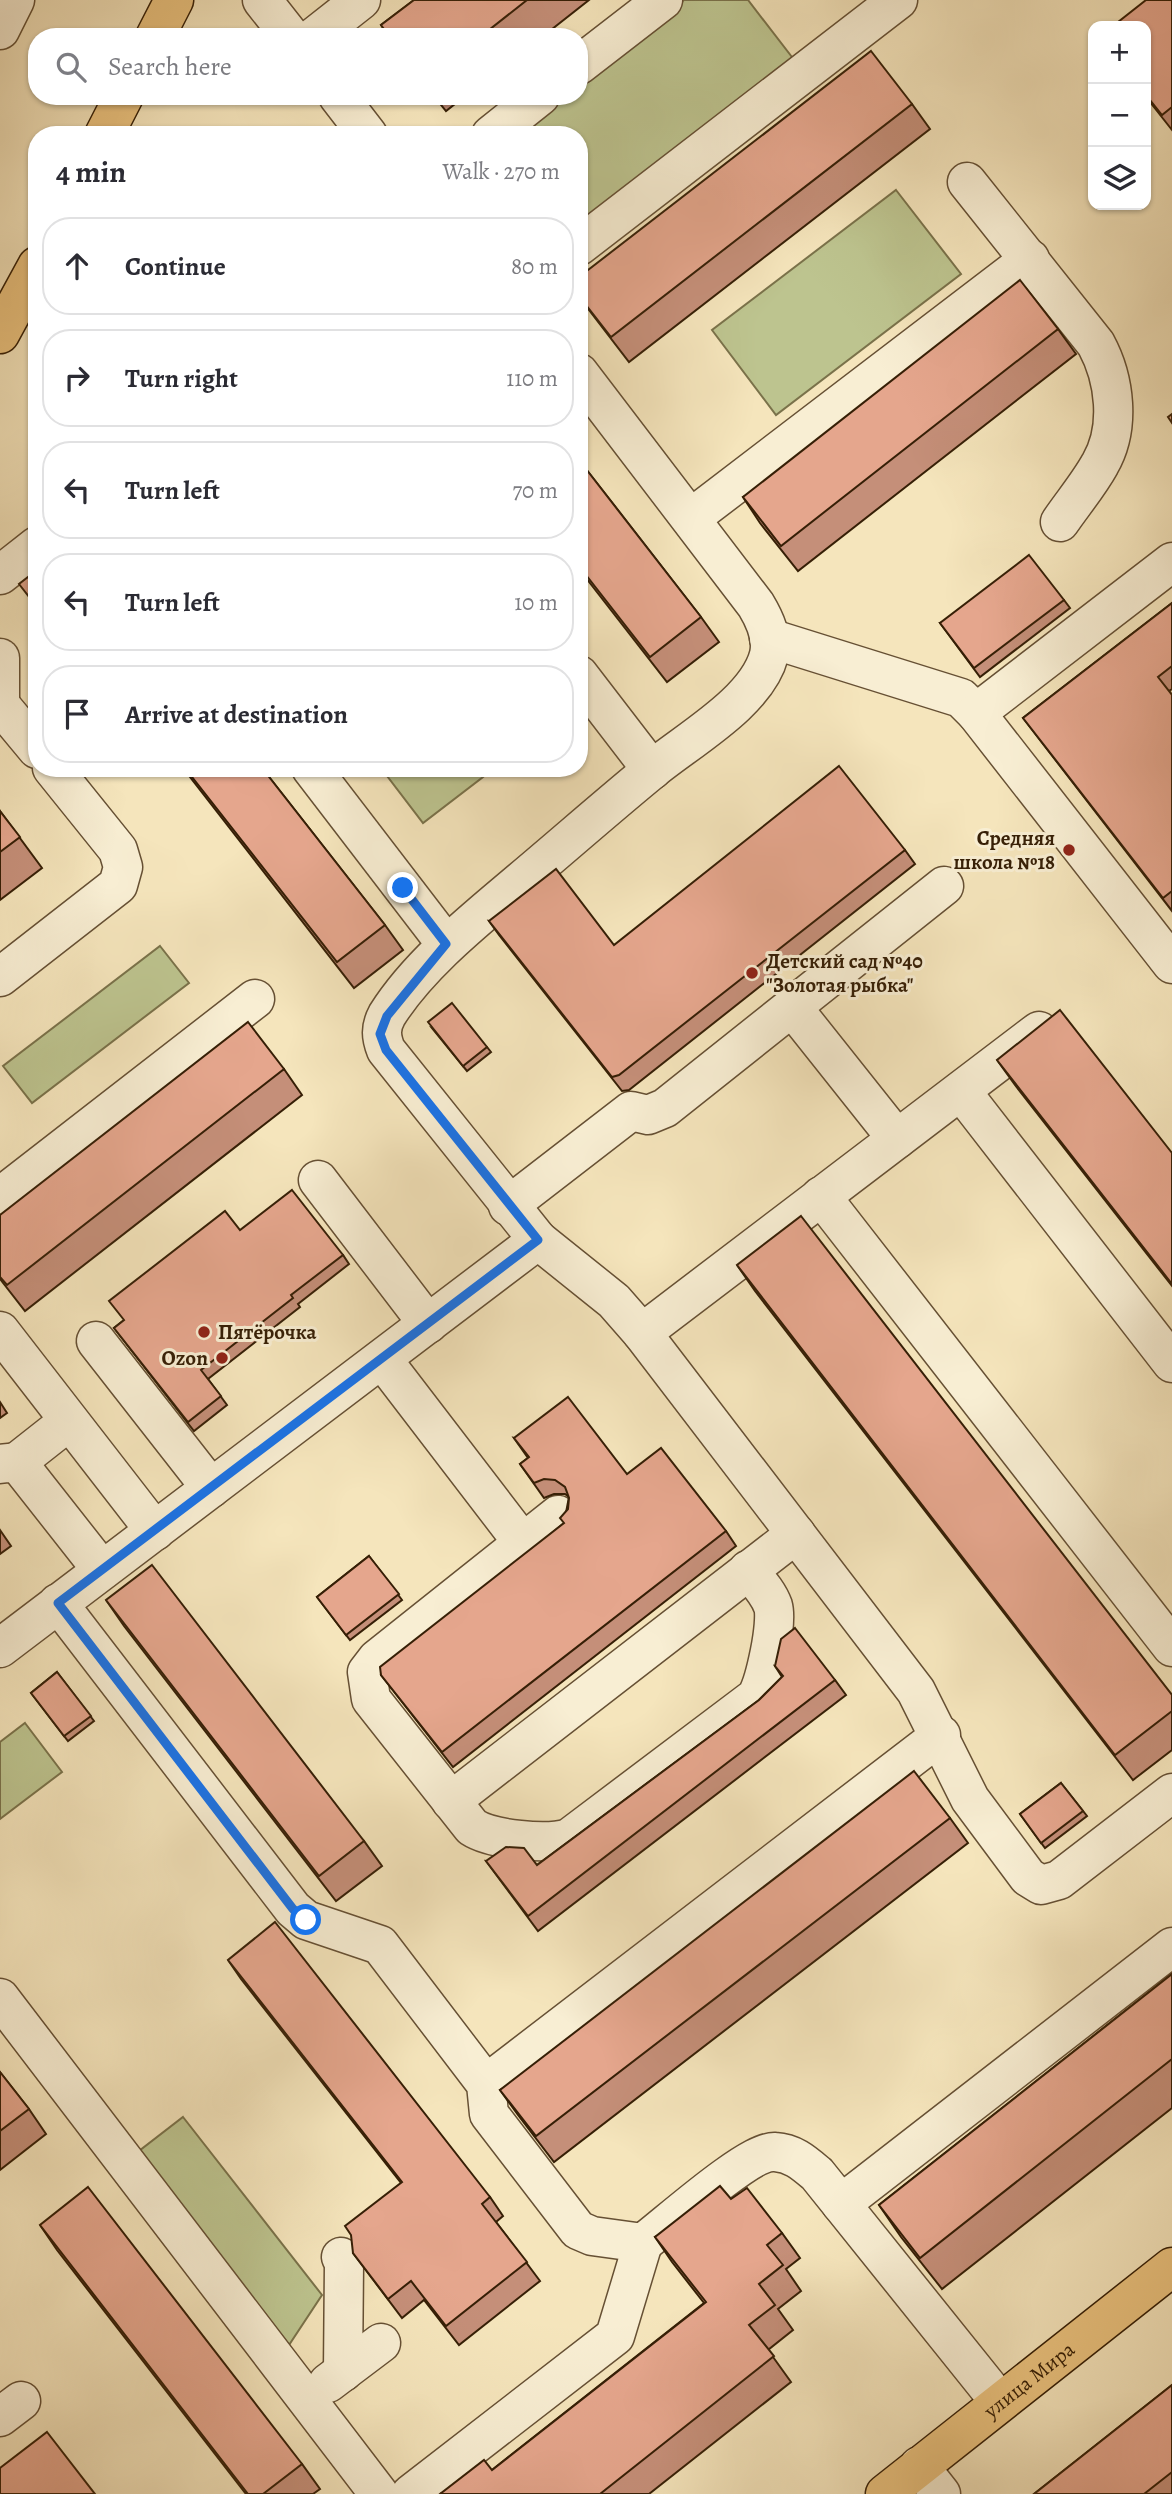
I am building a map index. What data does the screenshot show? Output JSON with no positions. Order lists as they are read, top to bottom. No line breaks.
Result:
{"streets":{"main road":["улица Мира"]},"places":["Средняя школа №18","Детский сад №40 \"Золотая рыбка\"","Пятёрочка","Ozon"],"page":{"map_buttons":["+","−"],"search":"Search here","heading":["4 min","Walk · 270 m"],"list":[["Continue","80 m"],["Turn right","110 m"],["Turn left","70 m"],["Turn left","10 m"],"Arrive at destination"]}}
